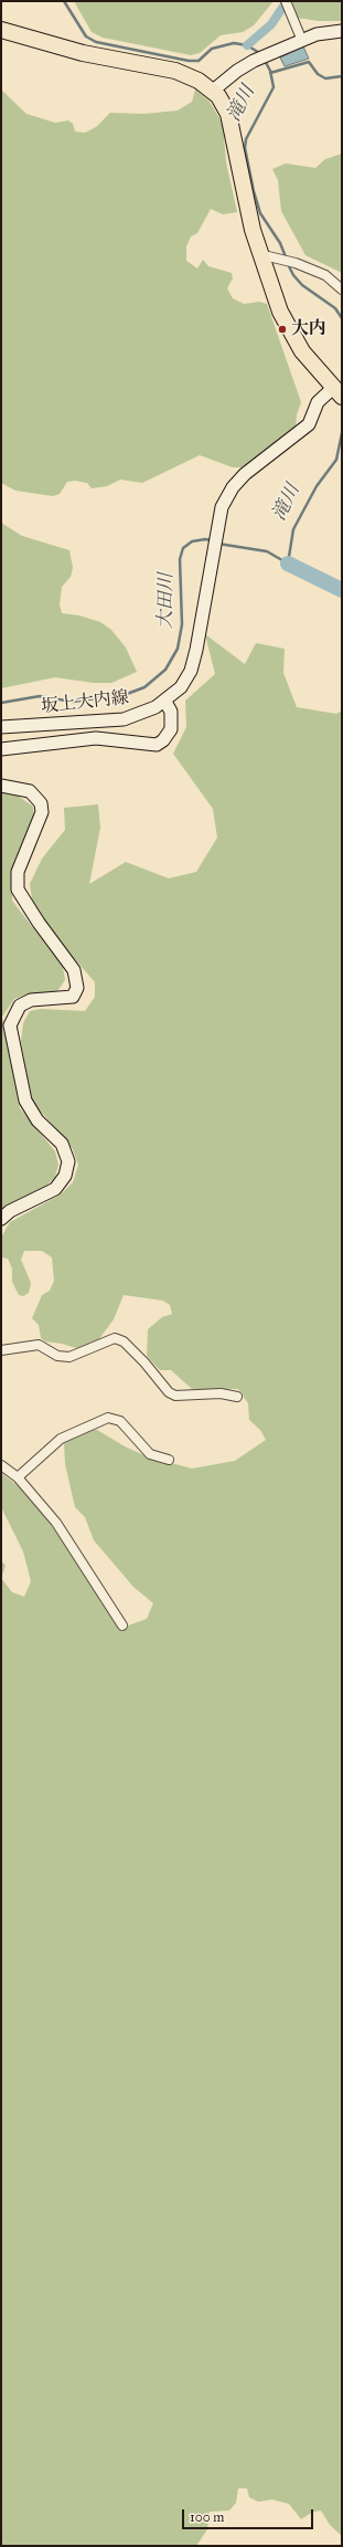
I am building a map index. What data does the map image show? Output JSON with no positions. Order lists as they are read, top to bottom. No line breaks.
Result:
{"streets":{"street":["坂上大内線"]},"water":["滝川","大田川"],"places":["大内"],"scale_bar":"100 m"}
